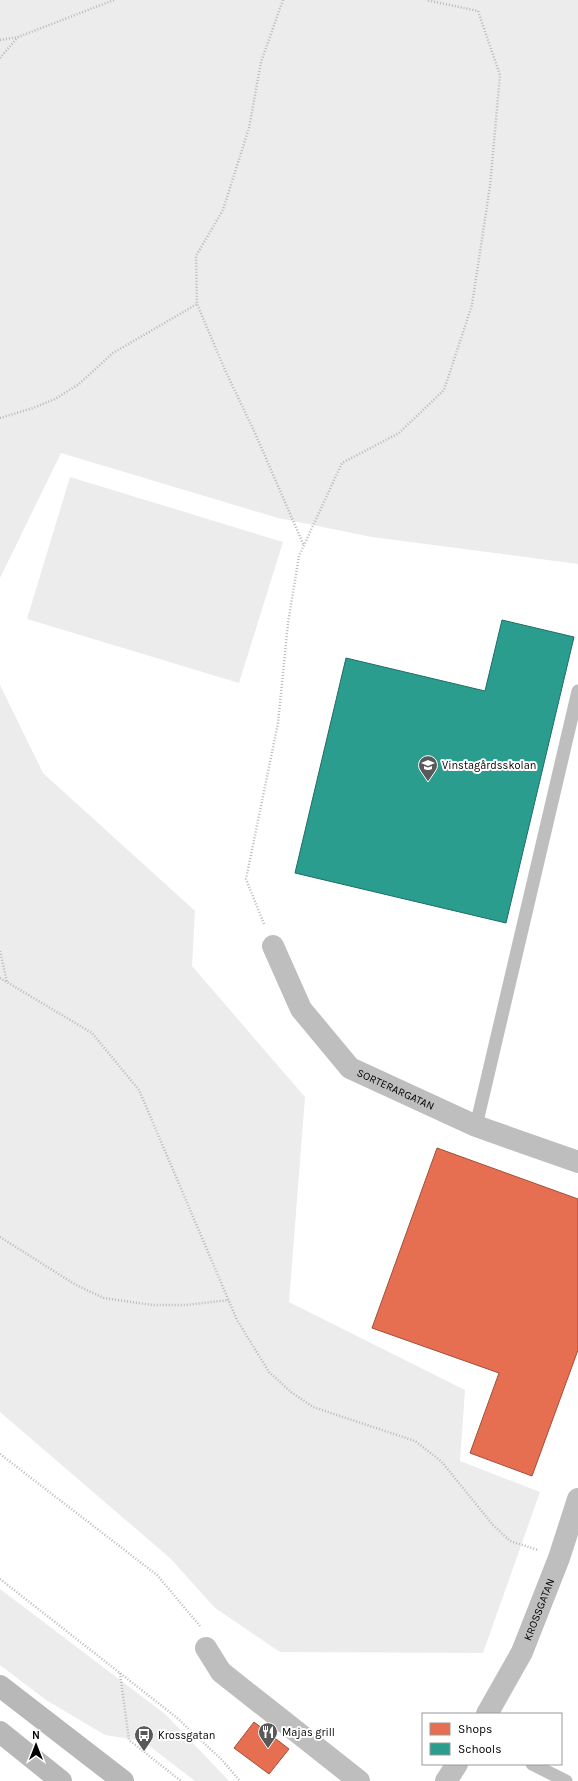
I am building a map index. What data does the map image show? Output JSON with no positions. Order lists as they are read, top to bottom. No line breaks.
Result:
{"streets":{"street":["SORTERARGATAN","KROSSGATAN"]},"places":{"school or university":["Vinstagårdsskolan"],"restaurant":["Majas grill"],"bus stop":["Krossgatan"]},"legend":["Shops","Schools"],"north":"top"}
